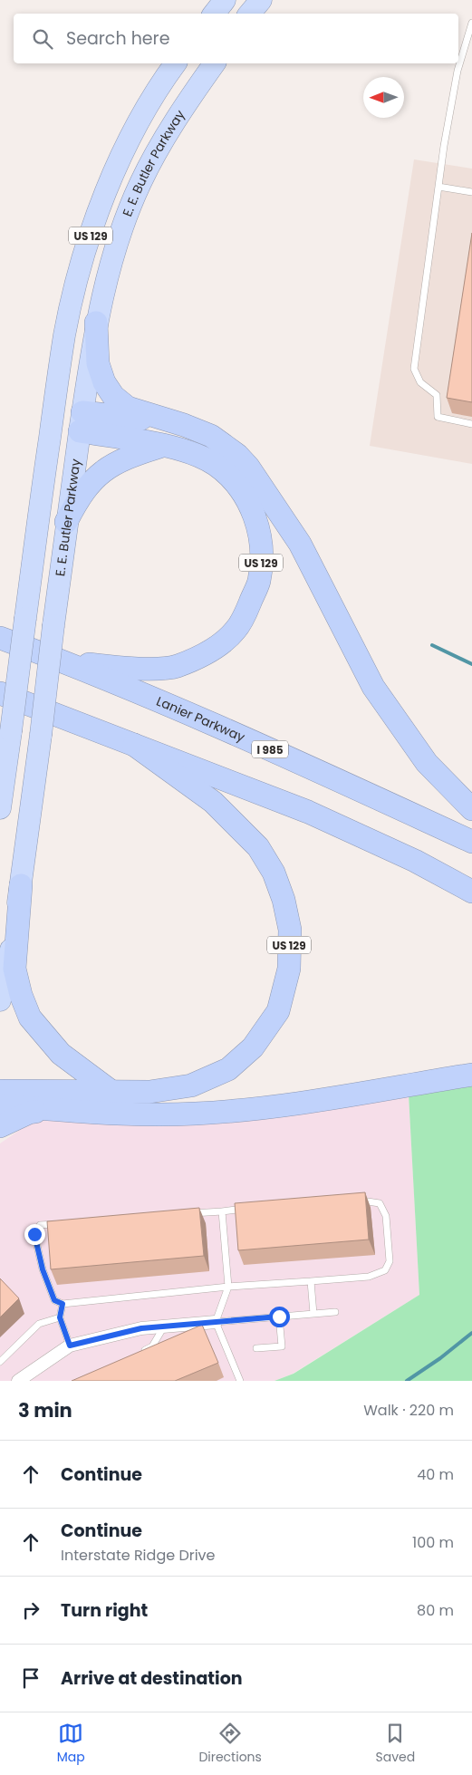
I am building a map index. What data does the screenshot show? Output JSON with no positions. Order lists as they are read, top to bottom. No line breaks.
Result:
{"streets":{"highway":["E. E. Butler Parkway","US 129","Lanier Parkway","I 985"]},"crossings":[["E. E. Butler Parkway","US 129"],["US 129","Lanier Parkway"]],"north":"left","page":{"search":"Search here","heading":["3 min","Walk · 220 m"],"list":[["Continue","40 m"],["Continue","Interstate Ridge Drive","100 m"],["Turn right","80 m"],"Arrive at destination"],"nav":["Map","Directions","Saved"]}}
